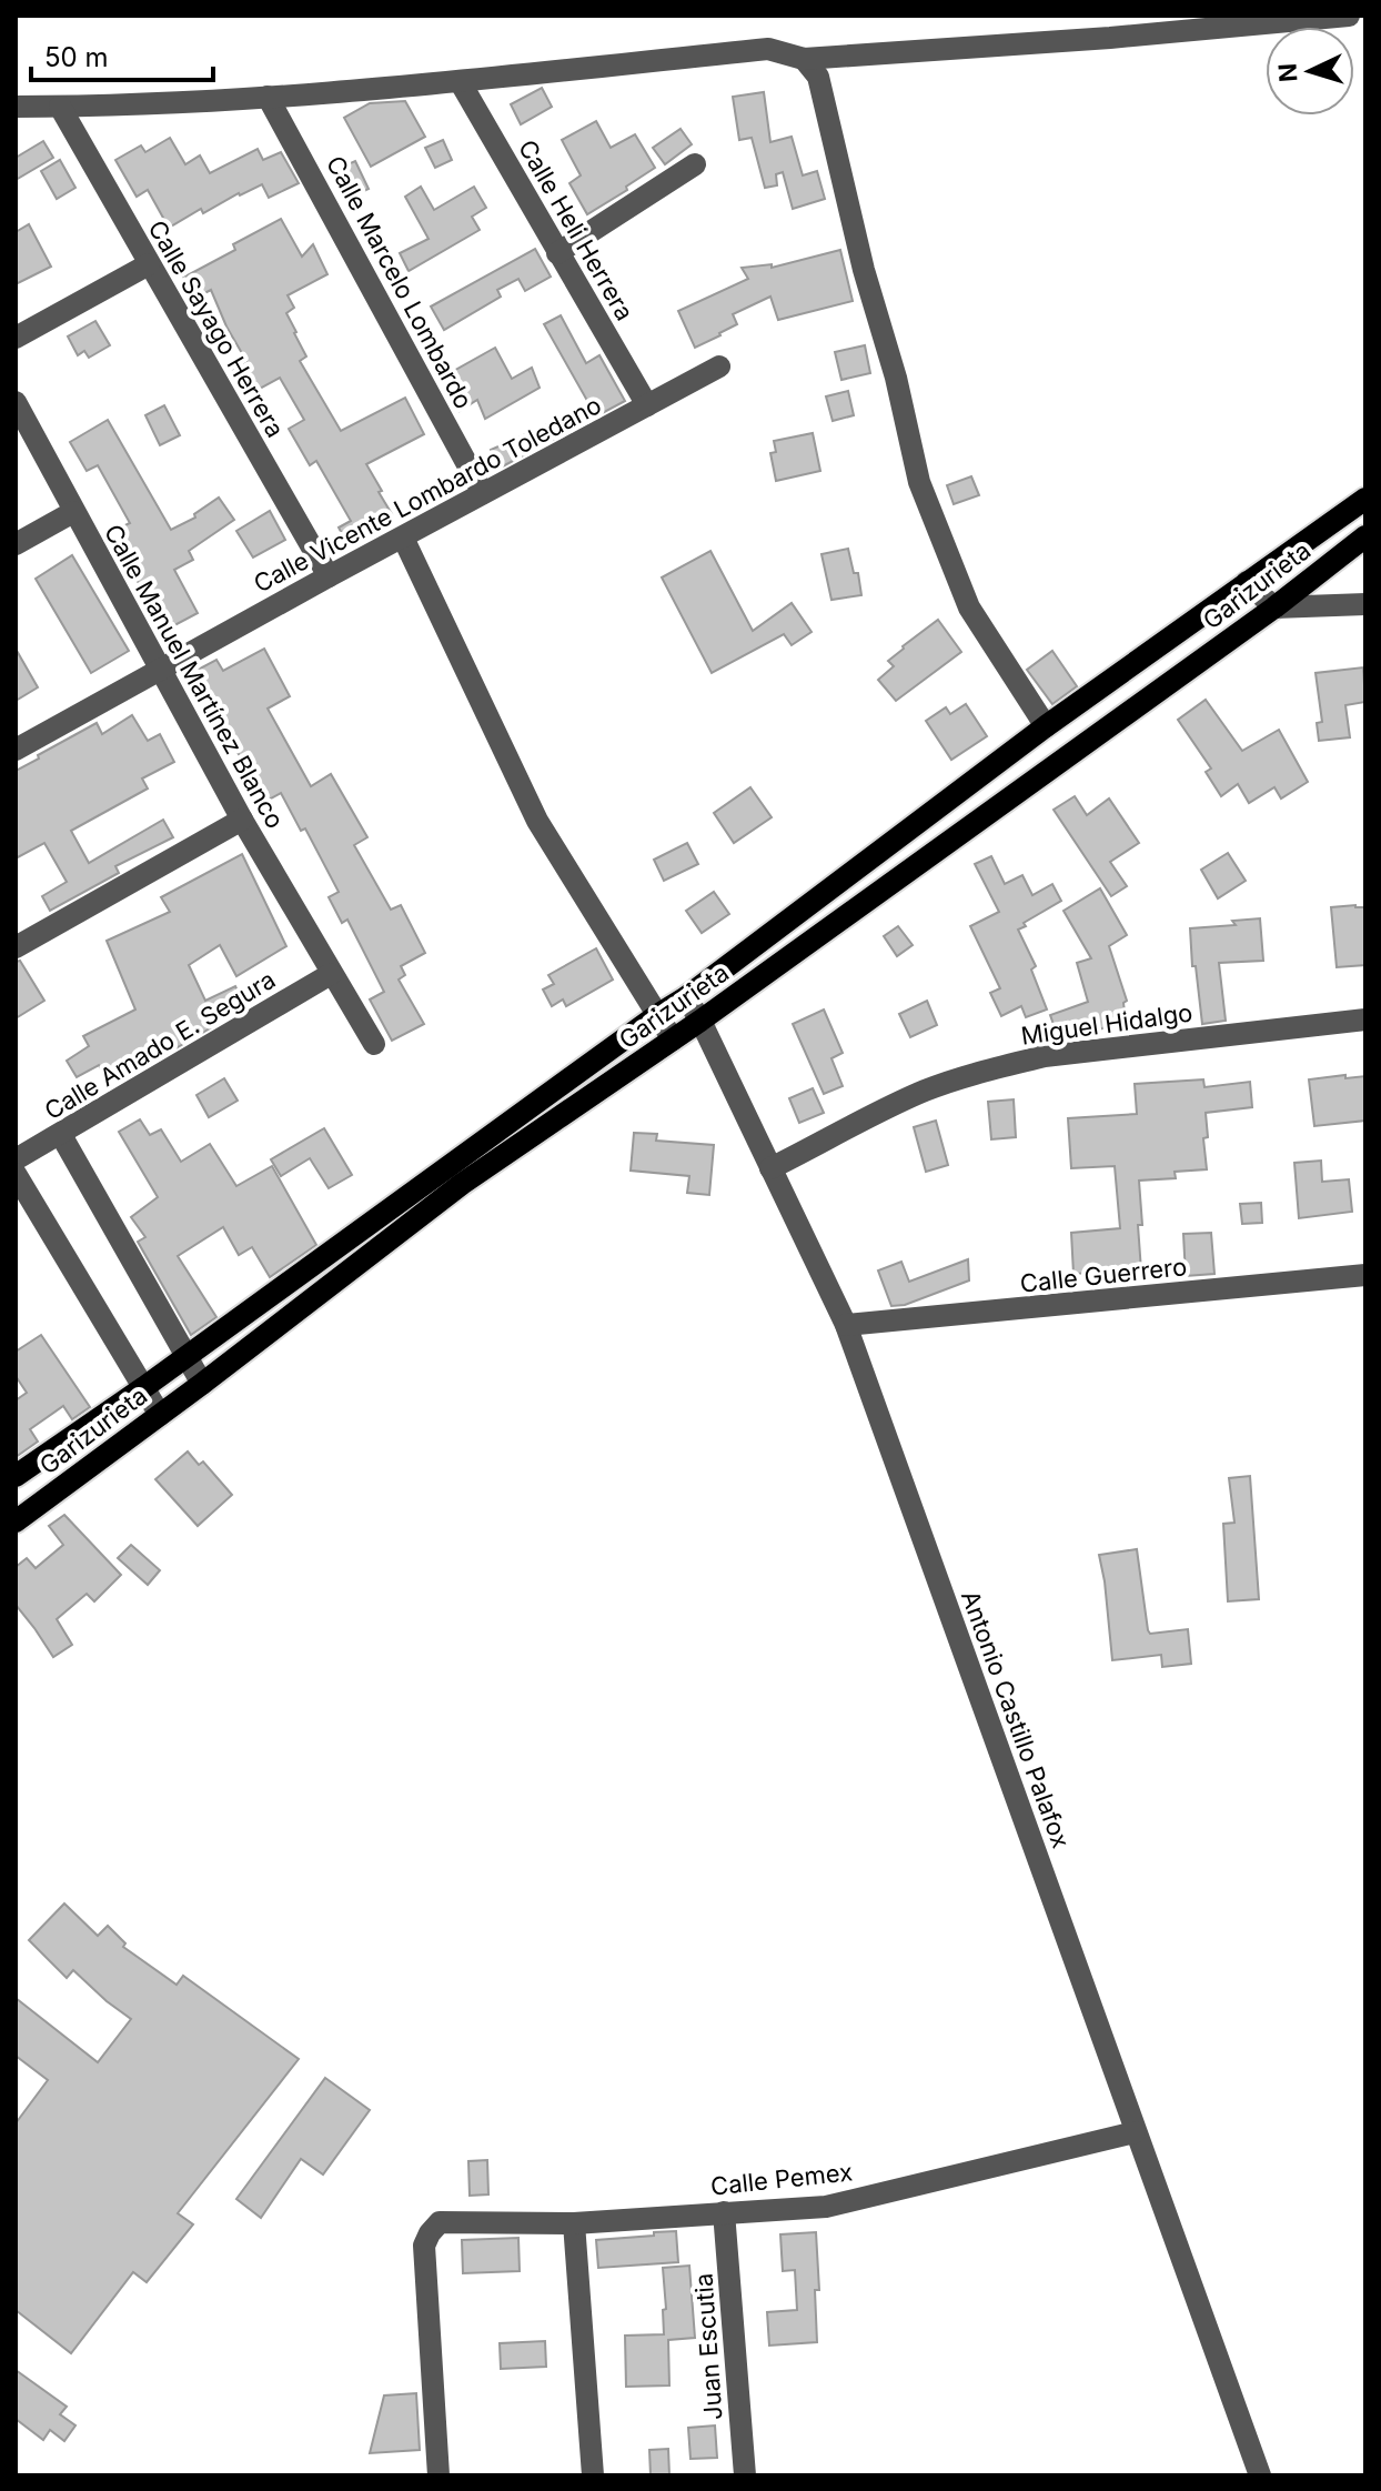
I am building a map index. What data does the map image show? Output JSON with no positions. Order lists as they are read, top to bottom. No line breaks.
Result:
{"streets":{"main road":["Garizurieta"],"street":["Calle Heli Herrera","Calle Marcelo Lombardo","Calle Sayago Herrera","Calle Vicente Lombardo Toledano","Calle Manuel Martínez Blanco","Miguel Hidalgo","Calle Amado E. Segura","Calle Guerrero","Antonio Castillo Palafox","Calle Pemex","Juan Escutia"]},"crossings":[["Calle Heli Herrera","Calle Vicente Lombardo Toledano"],["Calle Marcelo Lombardo","Calle Vicente Lombardo Toledano"],["Calle Sayago Herrera","Calle Vicente Lombardo Toledano"],["Calle Vicente Lombardo Toledano","Calle Manuel Martínez Blanco"],["Garizurieta","Antonio Castillo Palafox"],["Calle Manuel Martínez Blanco","Calle Amado E. Segura"],["Miguel Hidalgo","Antonio Castillo Palafox"],["Calle Guerrero","Antonio Castillo Palafox"],["Antonio Castillo Palafox","Calle Pemex"],["Calle Pemex","Juan Escutia"]],"scale_bar":"50 m","north":"left"}
